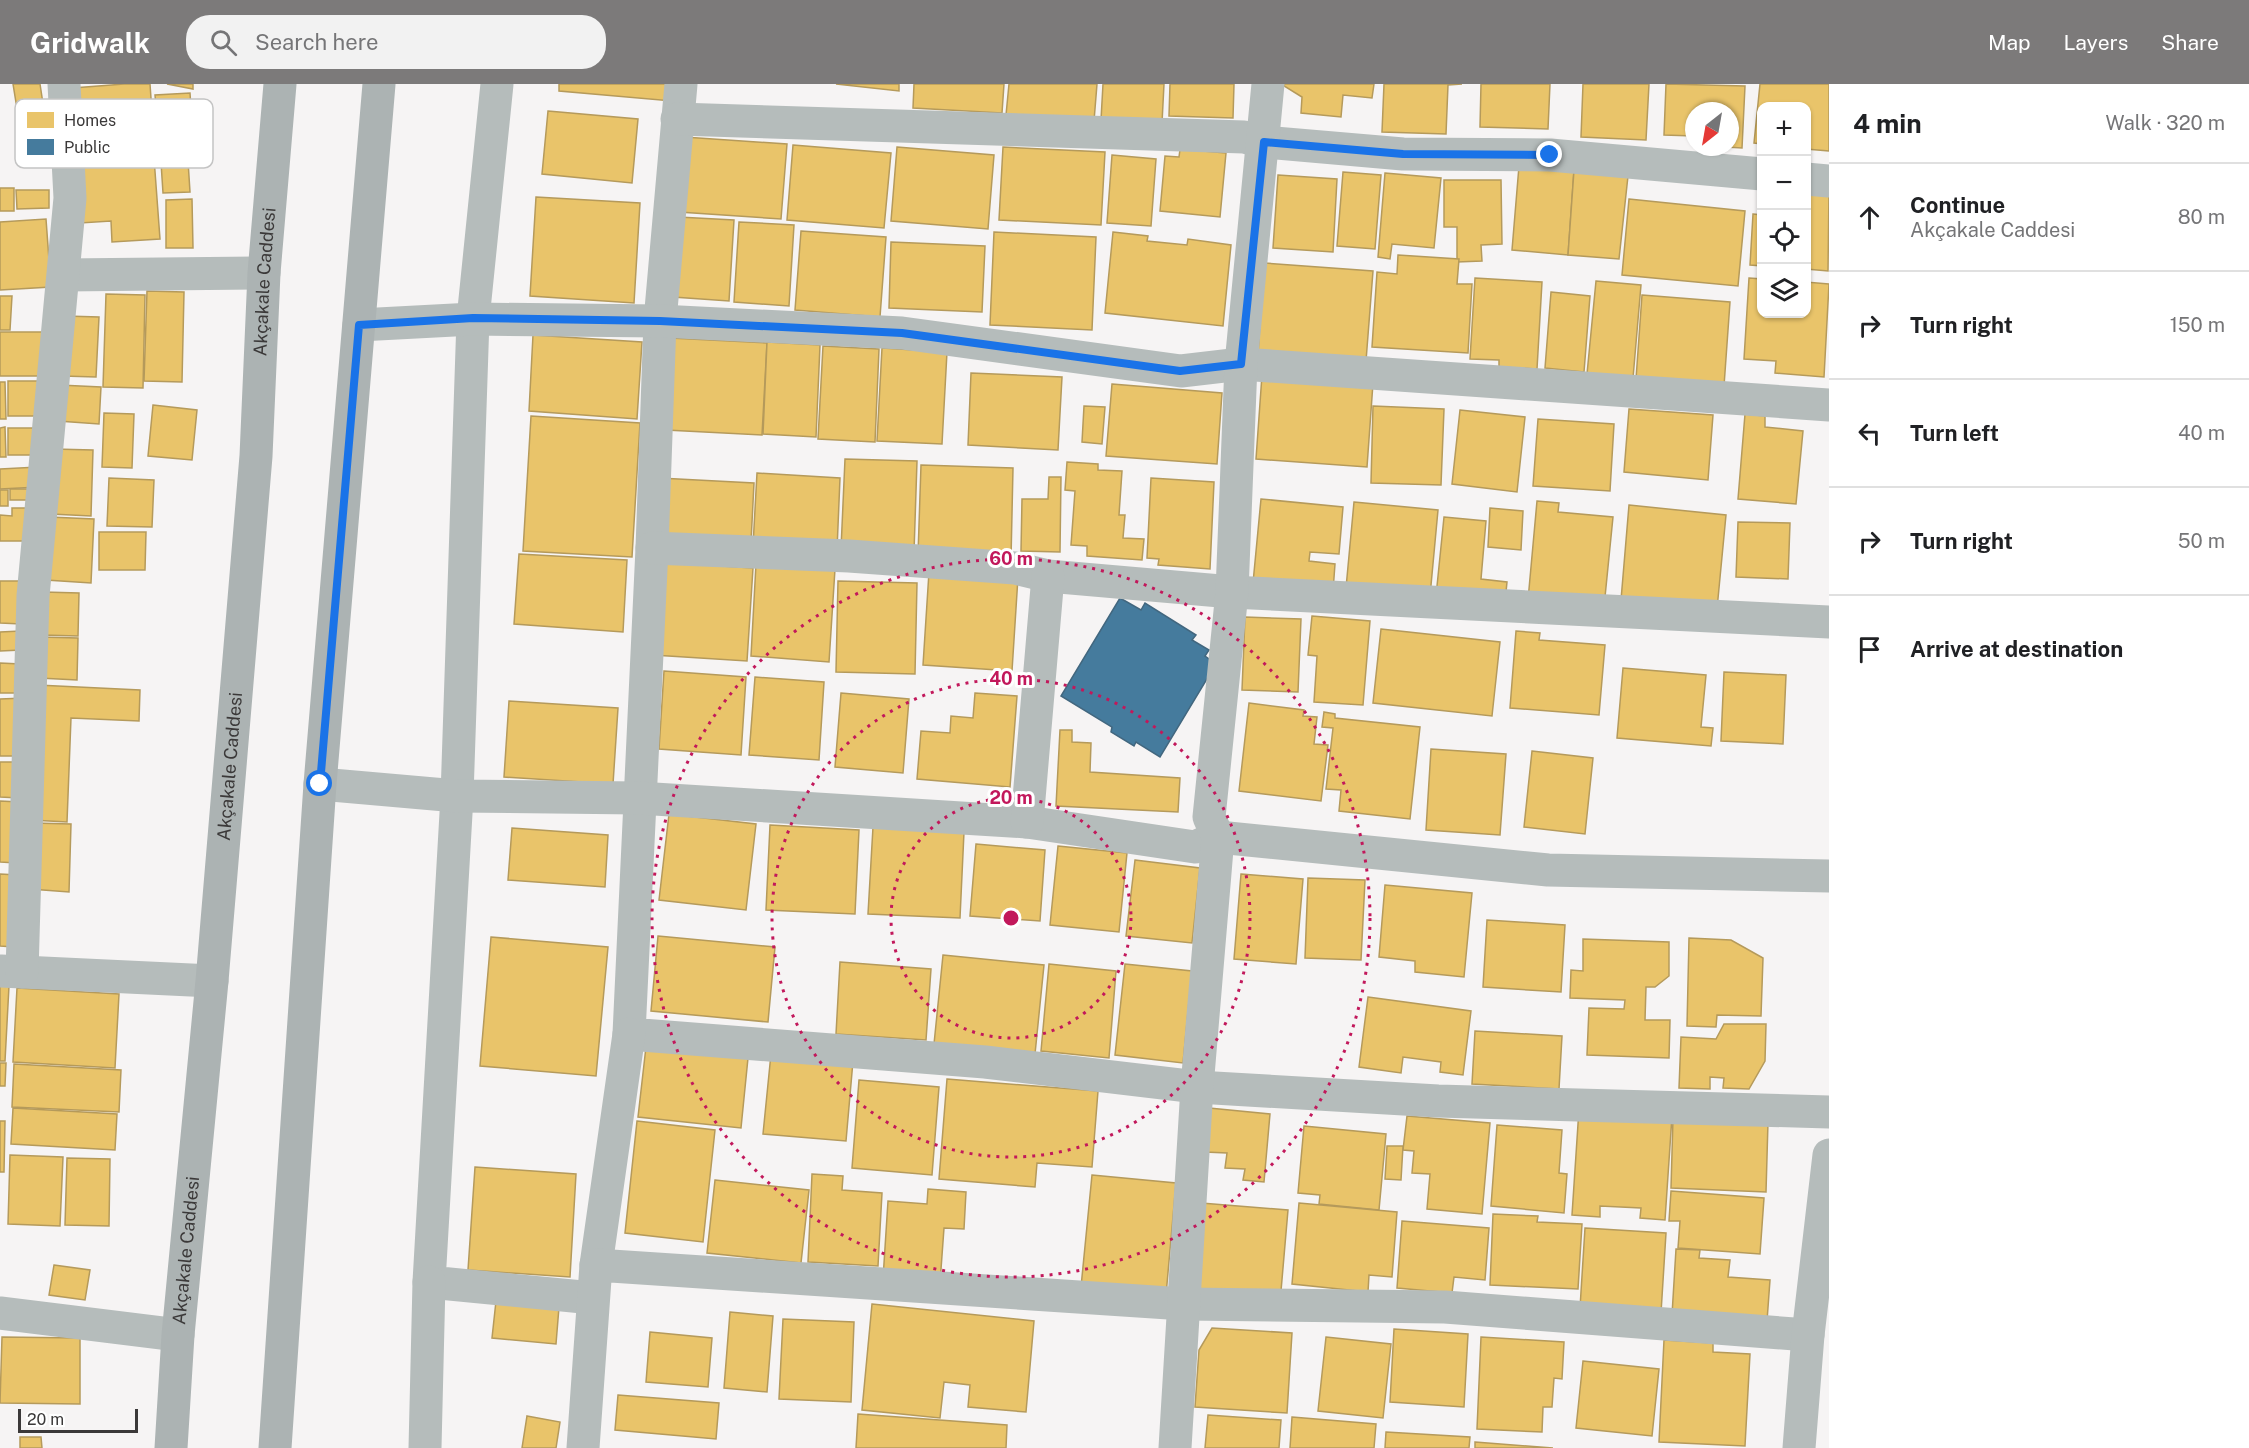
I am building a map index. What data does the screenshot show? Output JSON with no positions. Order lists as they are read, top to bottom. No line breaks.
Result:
{"streets":{"main road":["Akçakale Caddesi"]},"legend":["Homes","Public"],"scale_bar":"20 m","north":"bottom left","page":{"header":"Gridwalk","search":"Search here","nav":["Map","Layers","Share"],"heading":["4 min","Walk · 320 m"],"map_buttons":["+","−"],"list":[["Continue","Akçakale Caddesi","80 m"],["Turn right","150 m"],["Turn left","40 m"],["Turn right","50 m"],"Arrive at destination"],"scale":"20 m"},"rings":["60 m","40 m","20 m"]}
